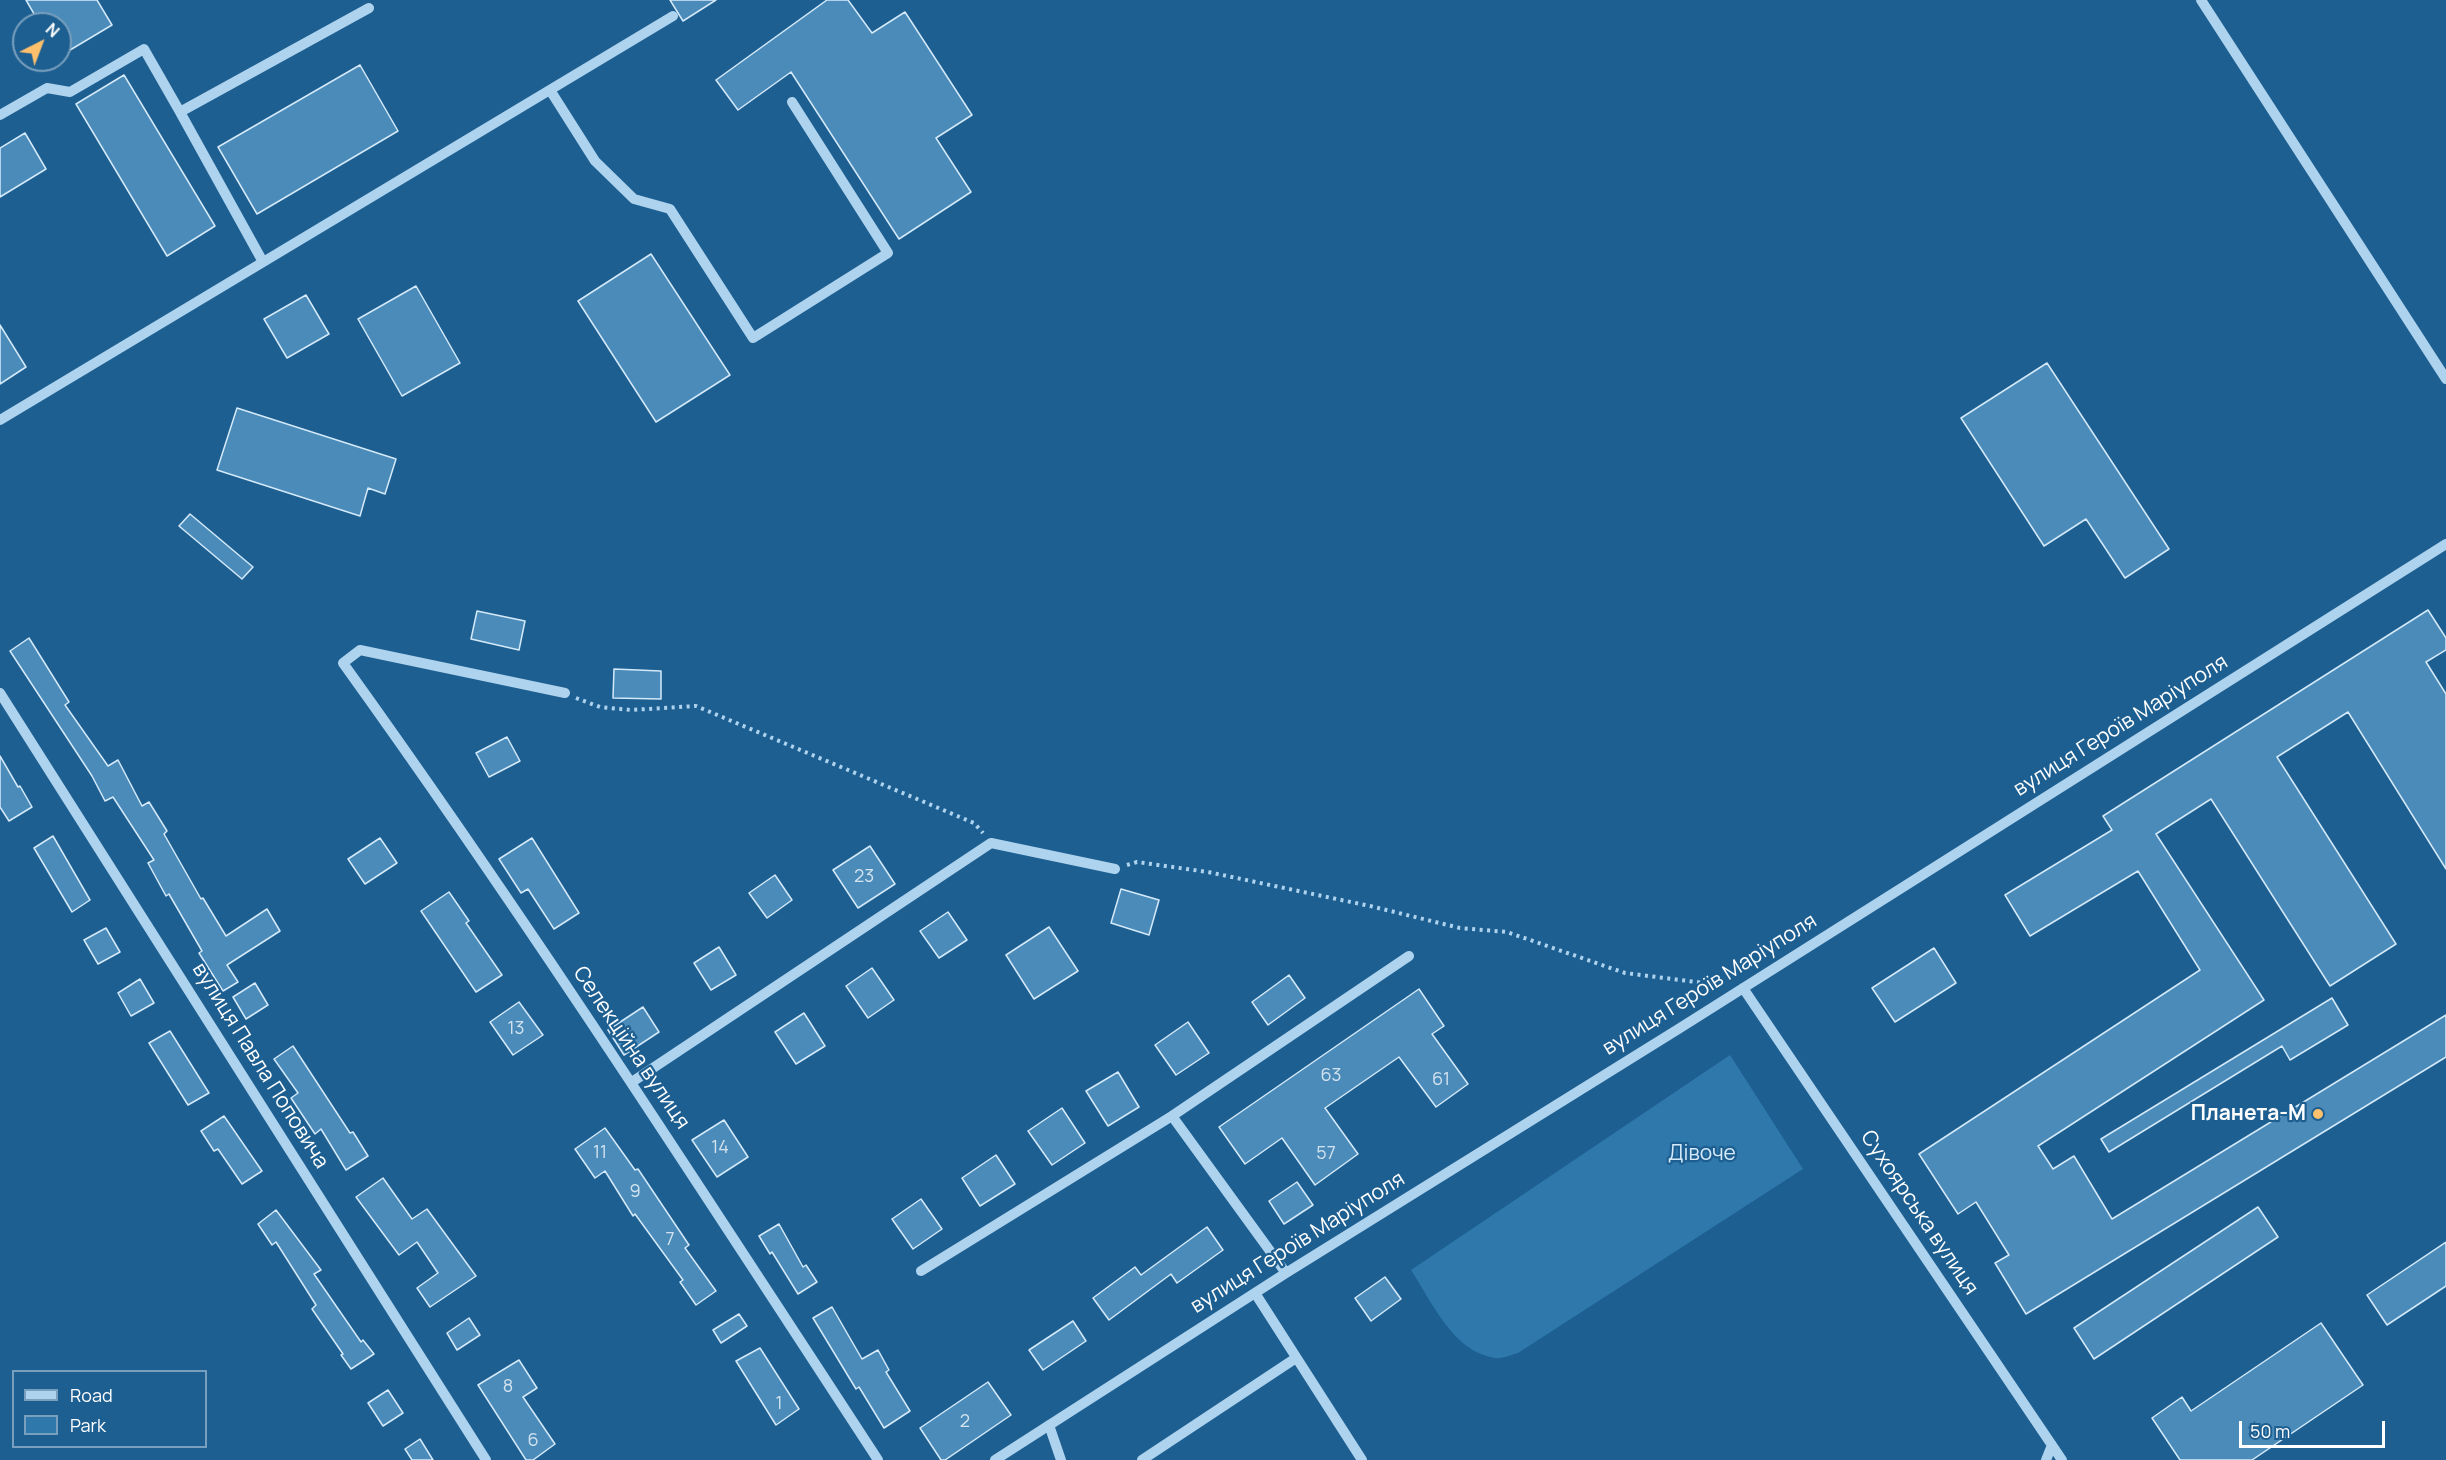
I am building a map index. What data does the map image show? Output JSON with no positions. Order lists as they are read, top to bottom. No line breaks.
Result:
{"streets":{"street":["вулиця Героїв Маріуполя","Селекційна вулиця","вулиця Павла Поповича","Сухоярська вулиця"]},"crossings":[["вулиця Героїв Маріуполя","Сухоярська вулиця"]],"parks":["Дівоче"],"places":["Планета-М"],"house_numbers":["23","13","63","61","14","11","57","9","7","8","1","2","6"],"legend":["Road","Park"],"scale_bar":"50 m","north":"top right"}
